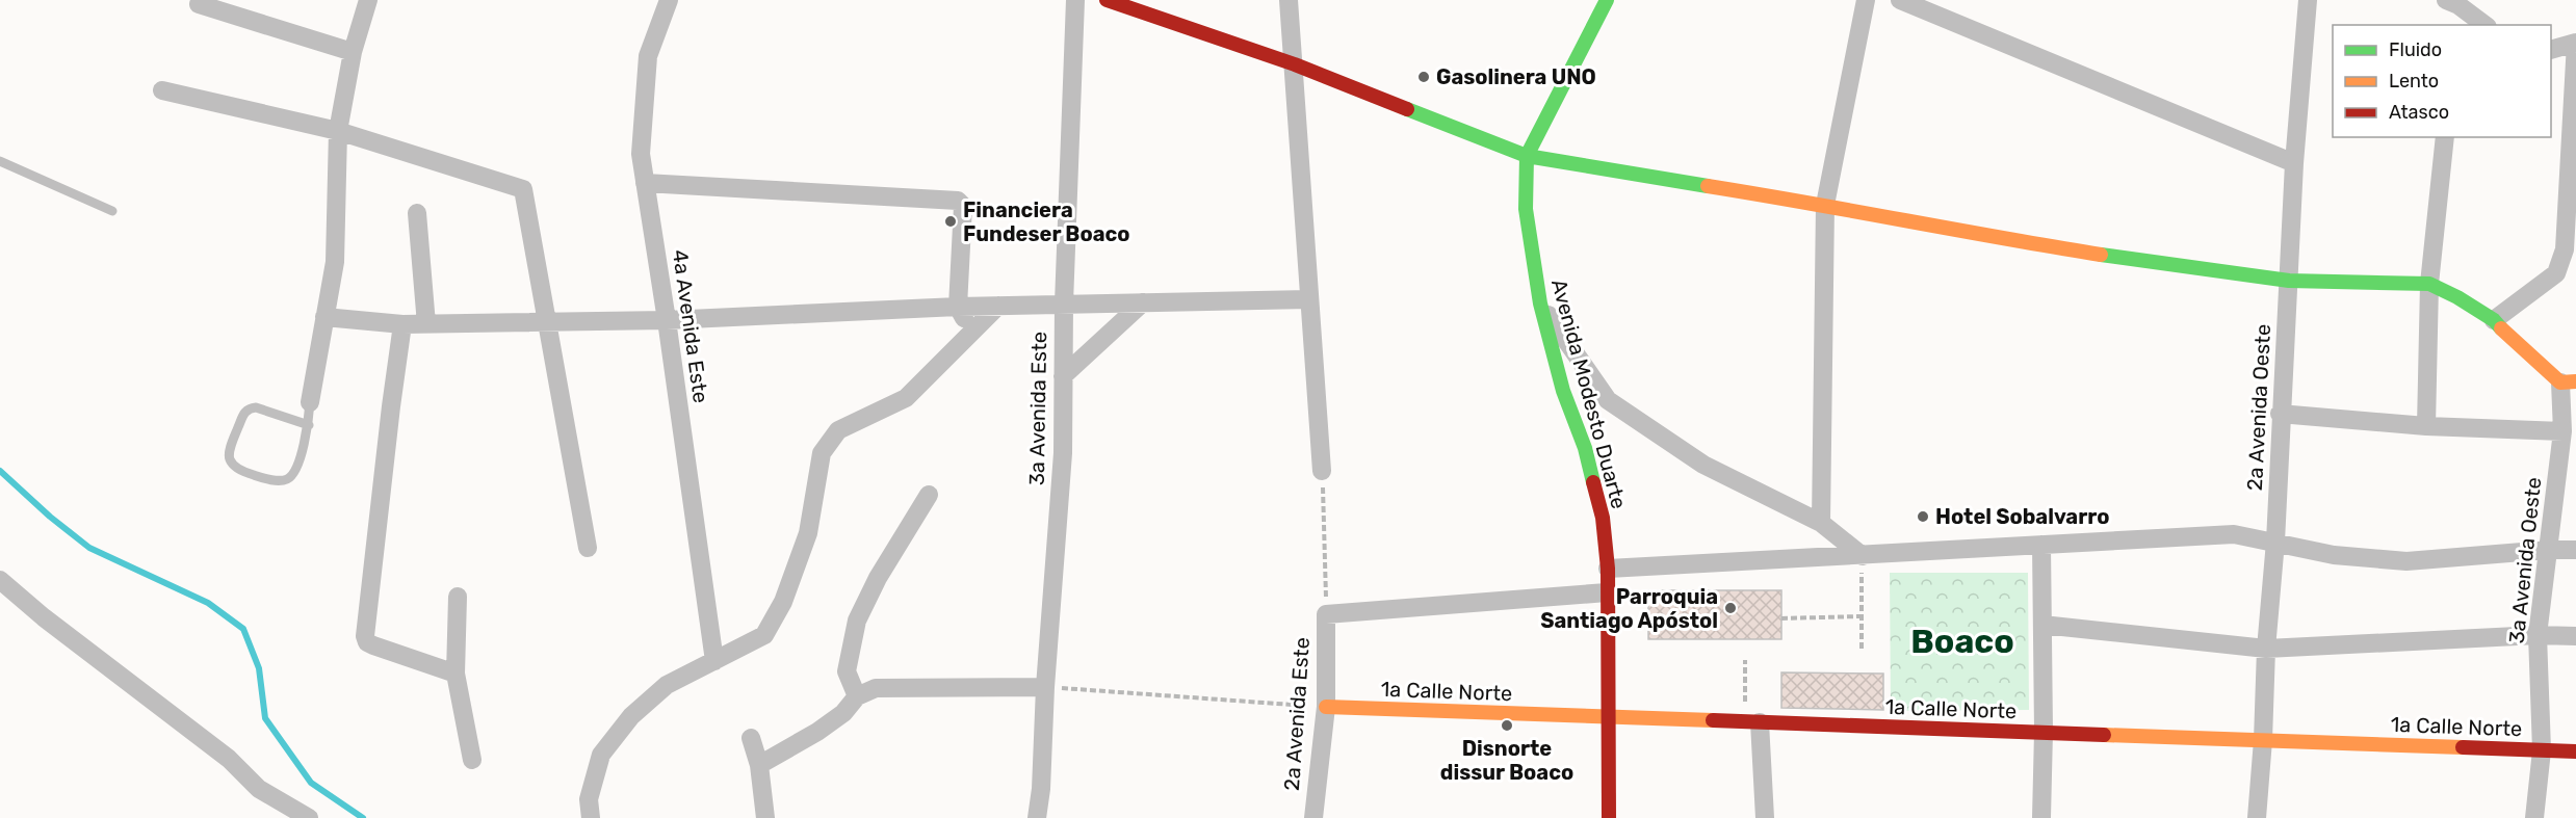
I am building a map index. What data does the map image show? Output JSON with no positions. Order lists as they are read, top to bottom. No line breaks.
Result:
{"streets":{"street":["4a Avenida Este","Avenida Modesto Duarte","2a Avenida Oeste","3a Avenida Este","3a Avenida Oeste","1a Calle Norte","2a Avenida Este"]},"crossings":[["Avenida Modesto Duarte","1a Calle Norte"],["2a Avenida Oeste","1a Calle Norte"],["3a Avenida Oeste","1a Calle Norte"],["1a Calle Norte","2a Avenida Este"]],"districts":["Boaco"],"places":["Gasolinera UNO","Financiera Fundeser Boaco","Hotel Sobalvarro","Parroquia Santiago Apóstol","Disnorte dissur Boaco"],"legend":["Fluido","Lento","Atasco"]}
